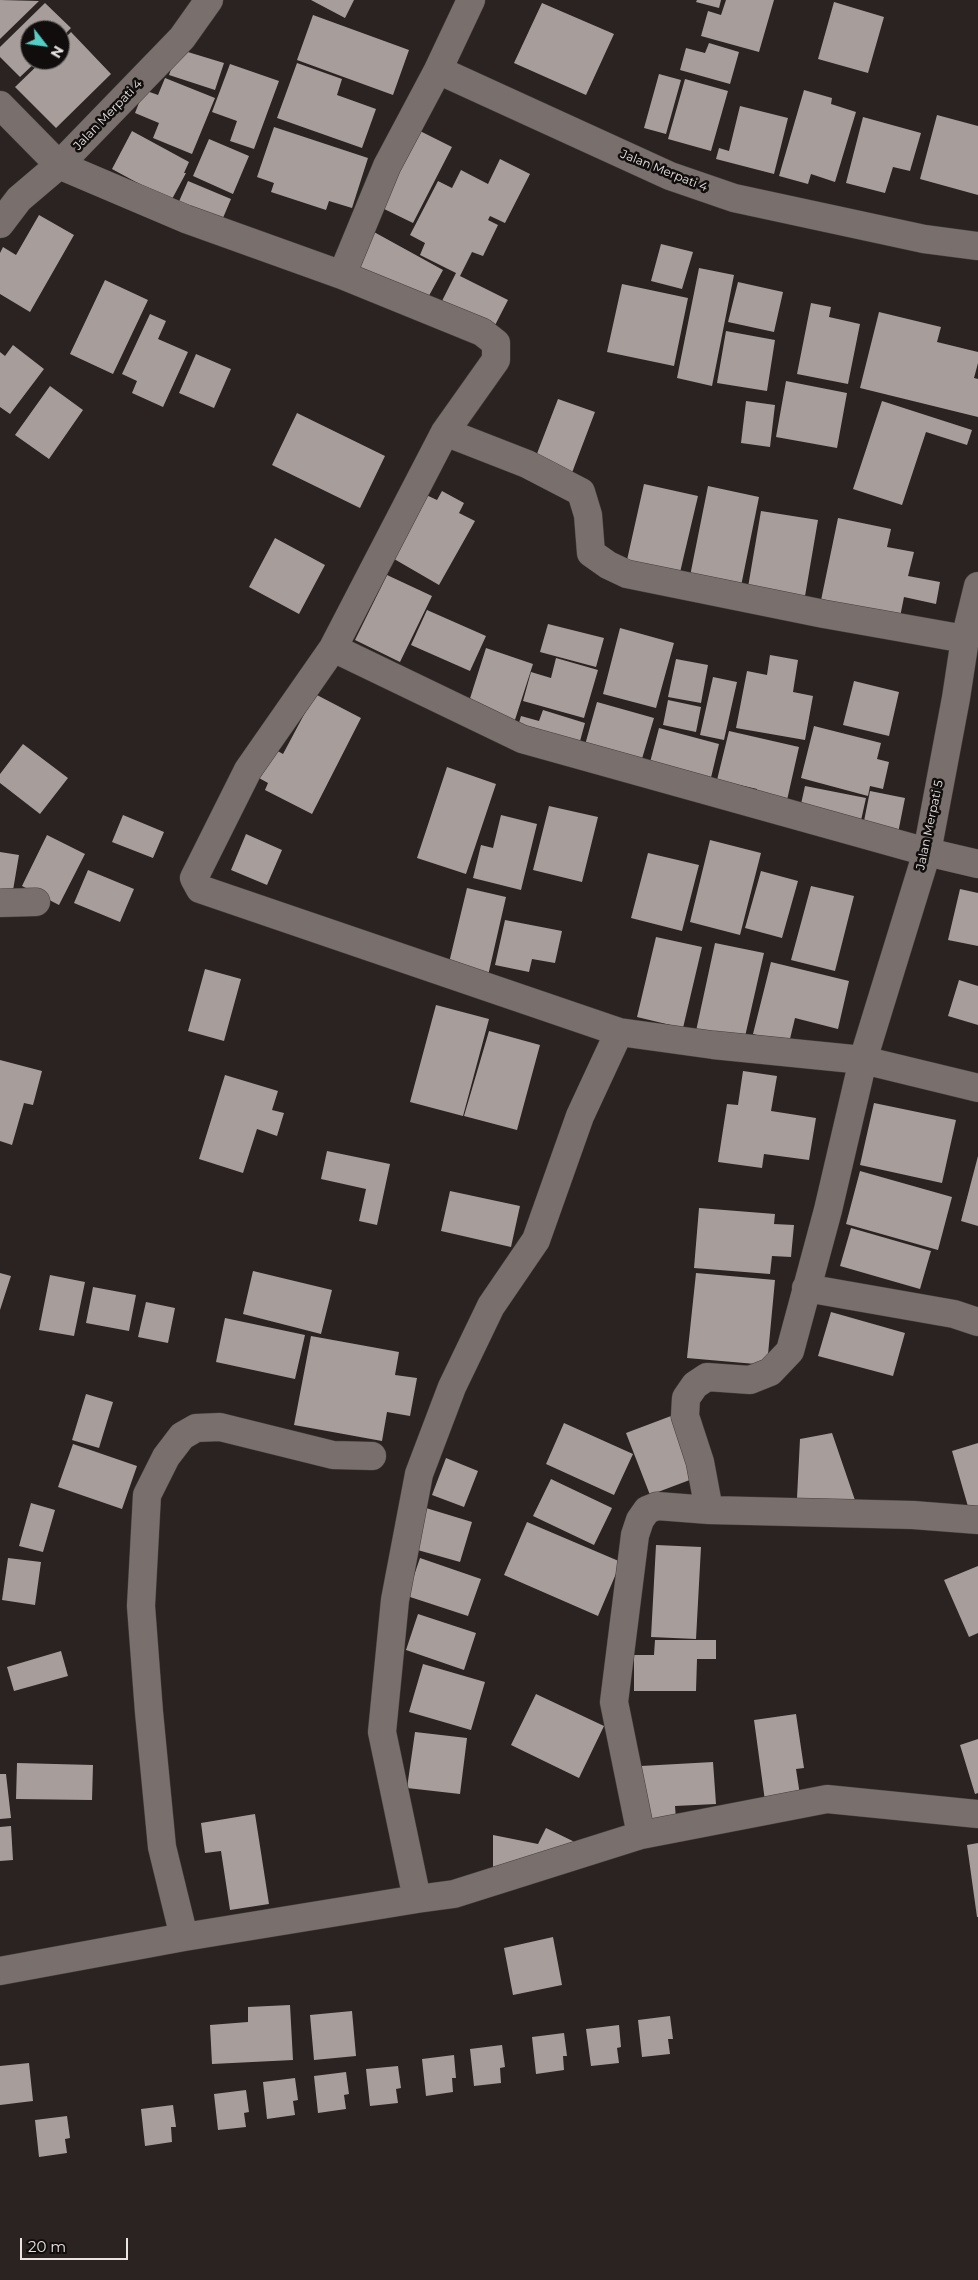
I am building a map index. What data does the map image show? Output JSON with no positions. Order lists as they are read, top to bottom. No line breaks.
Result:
{"streets":{"street":["Jalan Merpati 4","Jalan Merpati 5"]},"scale_bar":"20 m","north":"bottom right"}
